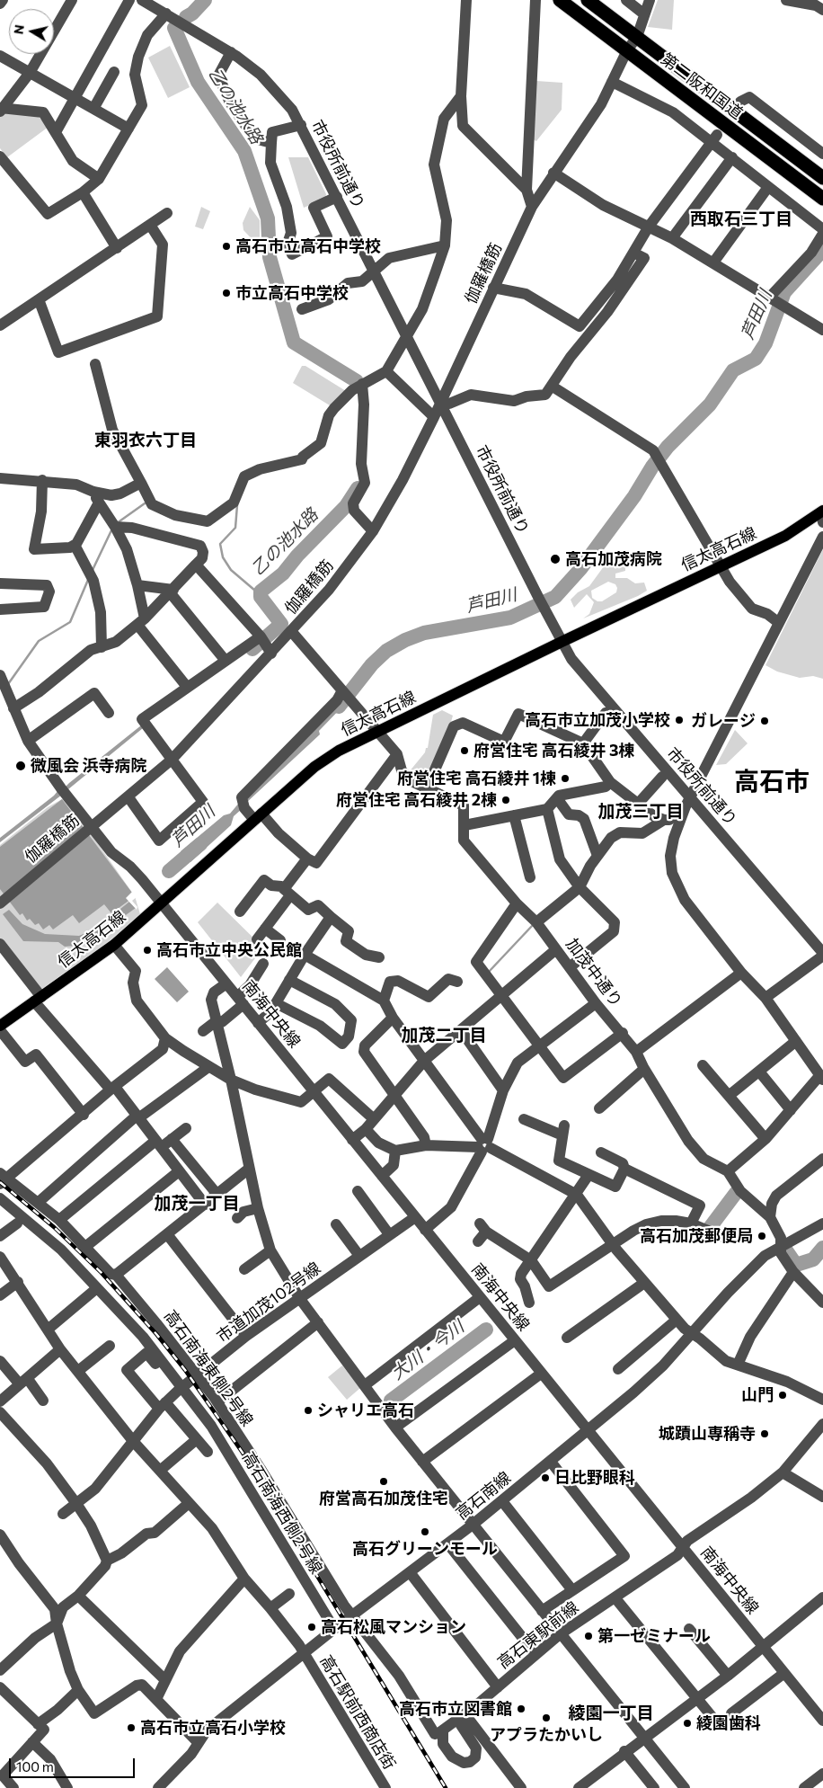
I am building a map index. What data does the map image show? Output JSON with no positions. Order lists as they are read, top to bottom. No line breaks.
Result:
{"streets":{"highway":["第二阪和国道"],"main road":["信太高石線"],"street":["市役所前通り","伽羅橋筋","加茂中通り","南海中央線","市道加茂102号線","高石南海東側2号線","高石南線","高石南海西側2号線","高石東駅前線","高石駅前西商店街"]},"crossings":[["第二阪和国道","伽羅橋筋"],["市役所前通り","伽羅橋筋"],["市役所前通り","信太高石線"],["伽羅橋筋","加茂中通り"],["伽羅橋筋","南海中央線"],["信太高石線","加茂中通り"],["信太高石線","南海中央線"],["南海中央線","市道加茂102号線"],["南海中央線","高石南線"],["南海中央線","高石東駅前線"],["市道加茂102号線","高石南海東側2号線"],["市道加茂102号線","高石南海西側2号線"],["市道加茂102号線","高石駅前西商店街"],["高石南海東側2号線","高石南線"],["高石南海東側2号線","高石東駅前線"],["高石南線","高石南海西側2号線"],["高石南線","高石駅前西商店街"]],"districts":["西取石三丁目","東羽衣六丁目","高石市","加茂三丁目","加茂二丁目","加茂一丁目","綾園一丁目"],"water":["乙の池水路","芦田川","大川・今川"],"places":["高石市立高石中学校","市立高石中学校","高石加茂病院","高石市立加茂小学校","ガレージ","府営住宅 高石綾井 3棟","微風会 浜寺病院","府営住宅 高石綾井 1棟","府営住宅 高石綾井 2棟","高石市立中央公民館","高石加茂郵便局","山門","シャリエ高石","城蹟山専稱寺","日比野眼科","府営高石加茂住宅","高石グリーンモール","高石松風マンション","第一ゼミナール","高石市立図書館","アプラたかいし","綾園歯科","高石市立高石小学校"],"scale_bar":"100 m","north":"left"}
